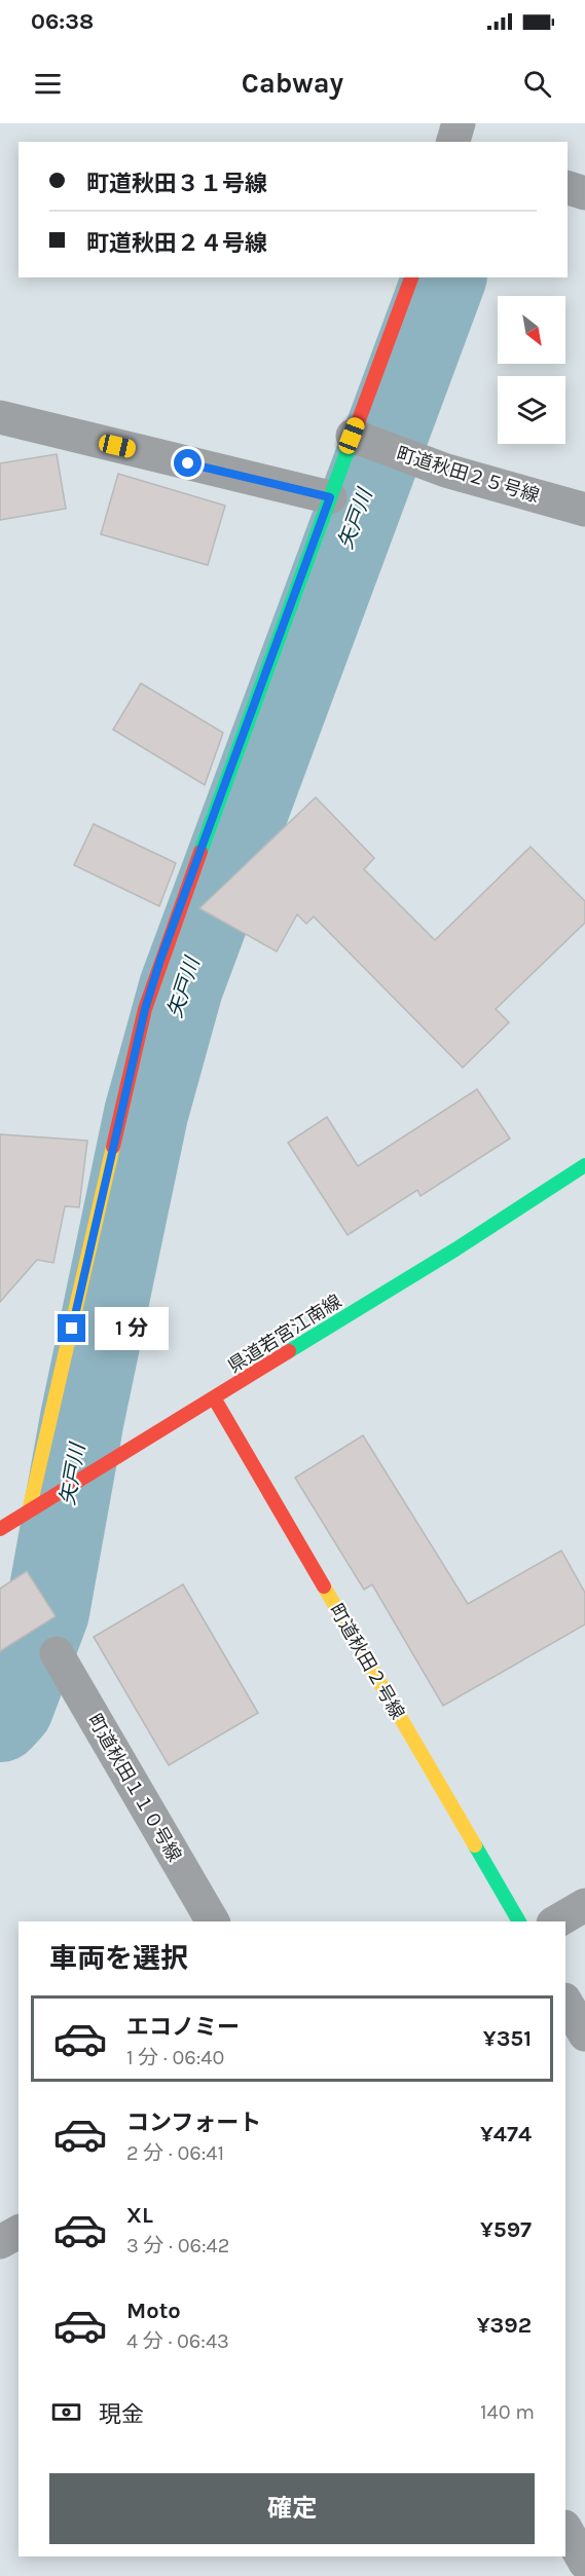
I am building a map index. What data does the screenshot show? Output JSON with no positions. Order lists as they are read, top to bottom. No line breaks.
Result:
{"streets":{"street":["町道秋田２５号線","県道若宮江南線","町道秋田２号線","町道秋田１１０号線"]},"crossings":[["県道若宮江南線","町道秋田２号線"]],"water":["矢戸川"],"north":"bottom right","page":{"status":"06:38","header":"Cabway","banner":["町道秋田３１号線","町道秋田２４号線"],"bubble":"1 分","heading":"車両を選択","list":[{"name":"エコノミー","note":"1 分 · 06:40","value":"¥351"},{"name":"コンフォート","note":"2 分 · 06:41","value":"¥474"},{"name":"XL","note":"3 分 · 06:42","value":"¥597"},{"name":"Moto","note":"4 分 · 06:43","value":"¥392"}],"pay":["現金","140 m"],"buttons":"確定"}}
